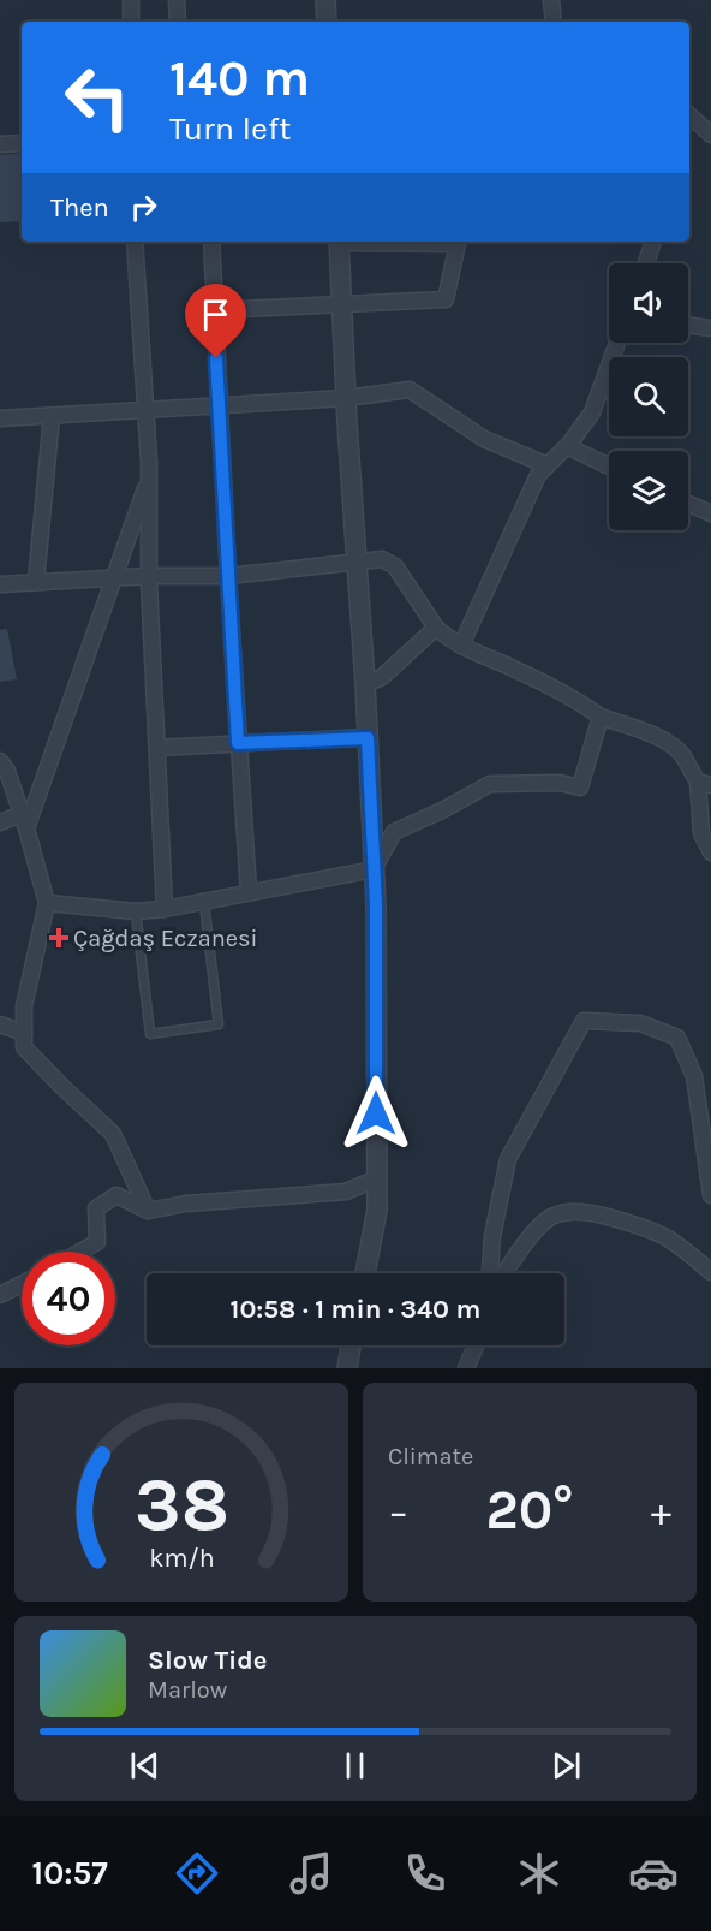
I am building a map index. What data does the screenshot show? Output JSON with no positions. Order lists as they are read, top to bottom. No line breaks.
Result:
{"places":{"health":["Çağdaş Eczanesi"]},"page":{"turn":["140 m","Turn left"],"then":"Then","limit":"40","trip":"10:58 · 1 min · 340 m","tile":"Climate","heat":["−","20°","+"],"song":["Slow Tide","Marlow"],"tabs":"10:57","gauge":["38","km/h"]}}
